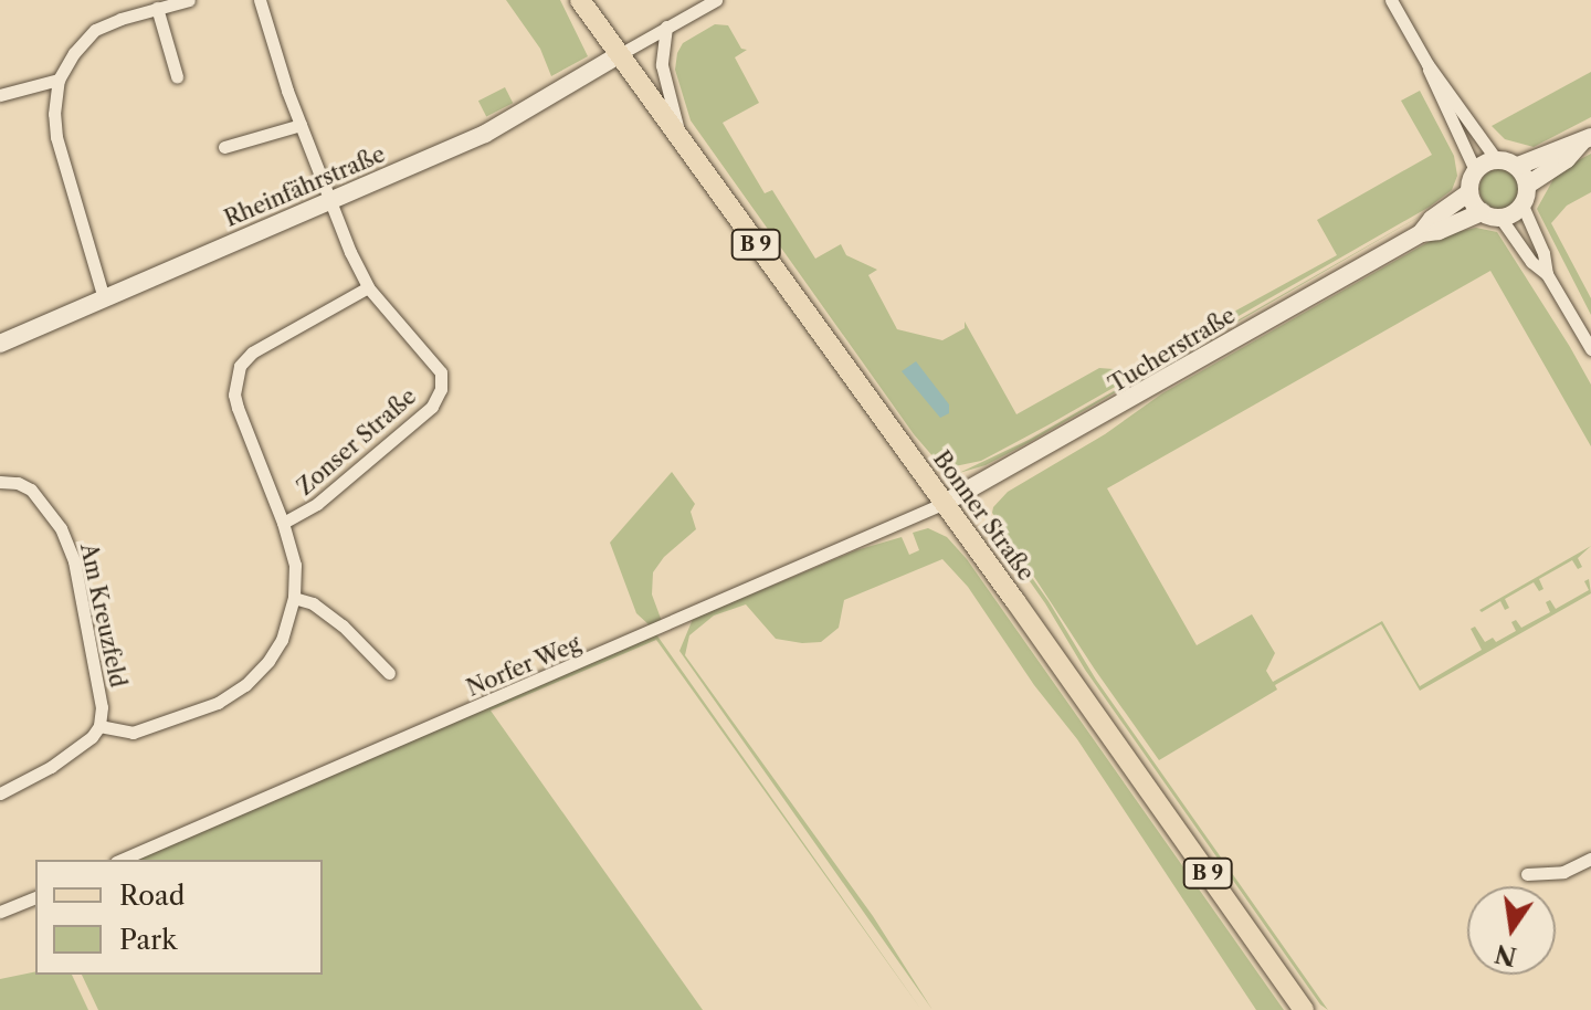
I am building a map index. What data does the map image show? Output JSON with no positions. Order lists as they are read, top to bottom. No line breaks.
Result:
{"streets":{"main road":["Rheinfährstraße","B 9","Tucherstraße","Bonner Straße"],"street":["Zonser Straße","Am Kreuzfeld","Norfer Weg"]},"crossings":[["Rheinfährstraße","B 9"],["Rheinfährstraße","Zonser Straße"],["Rheinfährstraße","Bonner Straße"],["B 9","Bonner Straße"],["Tucherstraße","Bonner Straße"],["Tucherstraße","Norfer Weg"],["Zonser Straße","Am Kreuzfeld"],["Bonner Straße","Norfer Weg"]],"legend":["Road","Park"],"north":"bottom"}
